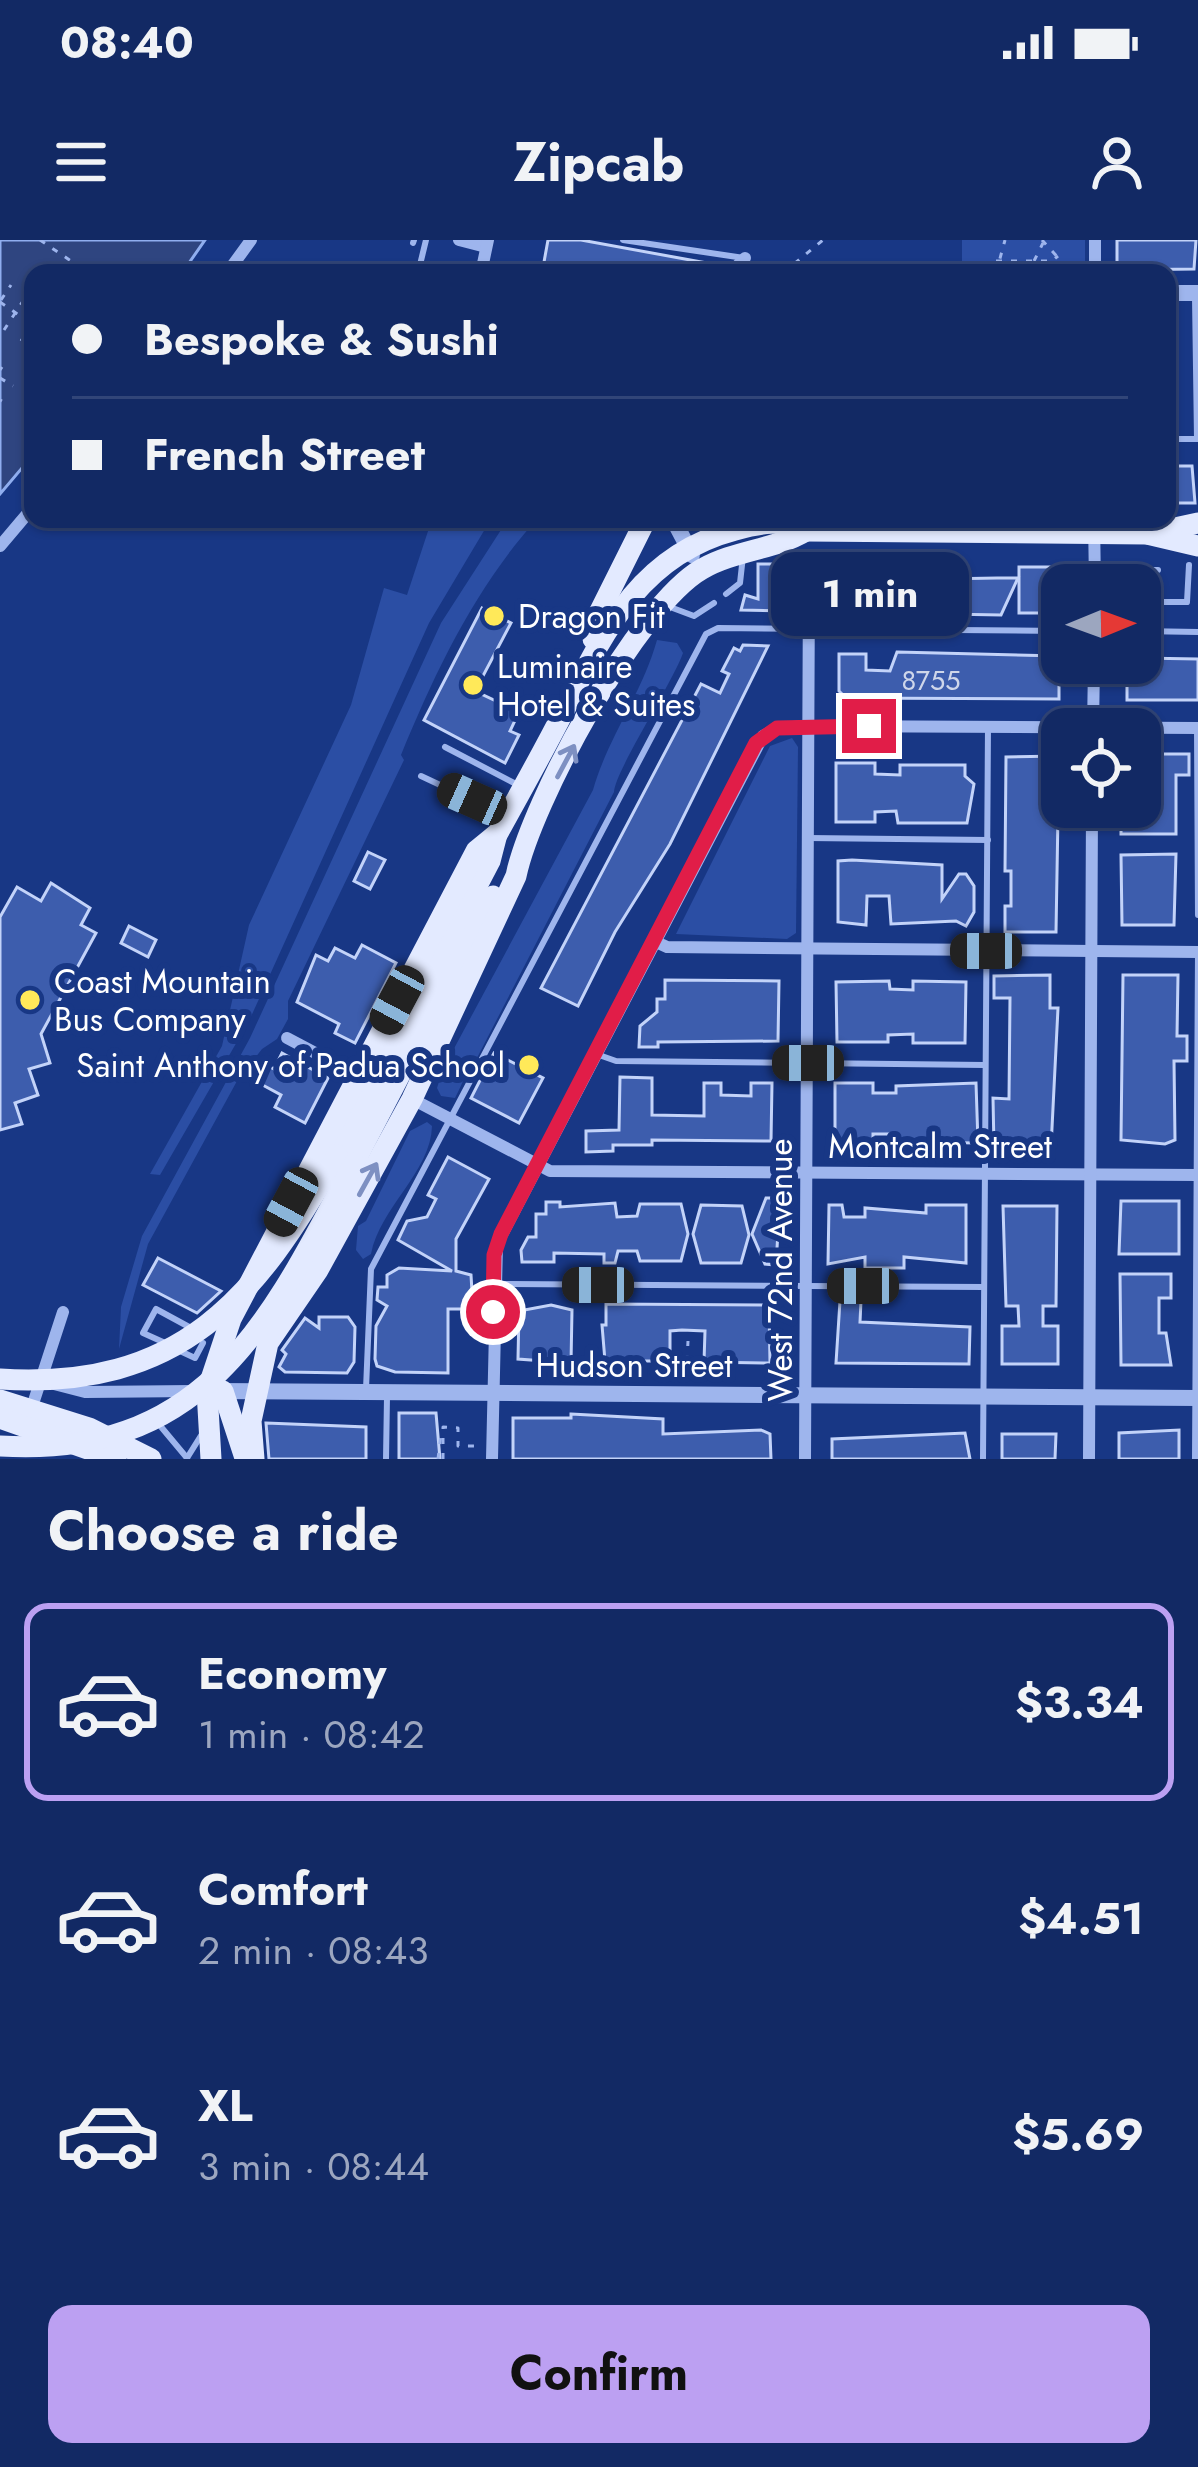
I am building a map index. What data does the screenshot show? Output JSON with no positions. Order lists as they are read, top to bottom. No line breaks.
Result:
{"streets":{"street":["Montcalm Street","West 72nd Avenue","Hudson Street"]},"crossings":[["Montcalm Street","West 72nd Avenue"],["West 72nd Avenue","Hudson Street"]],"places":["Dragon Fit","Luminaire Hotel & Suites","Coast Mountain Bus Company","Saint Anthony of Padua School"],"house_numbers":["8755"],"north":"right","page":{"status":"08:40","header":"Zipcab","banner":["Bespoke & Sushi","French Street"],"bubble":"1 min","heading":"Choose a ride","list":[{"name":"Economy","note":"1 min · 08:42","value":"$3.34"},{"name":"Comfort","note":"2 min · 08:43","value":"$4.51"},{"name":"XL","note":"3 min · 08:44","value":"$5.69"}],"buttons":"Confirm"}}
